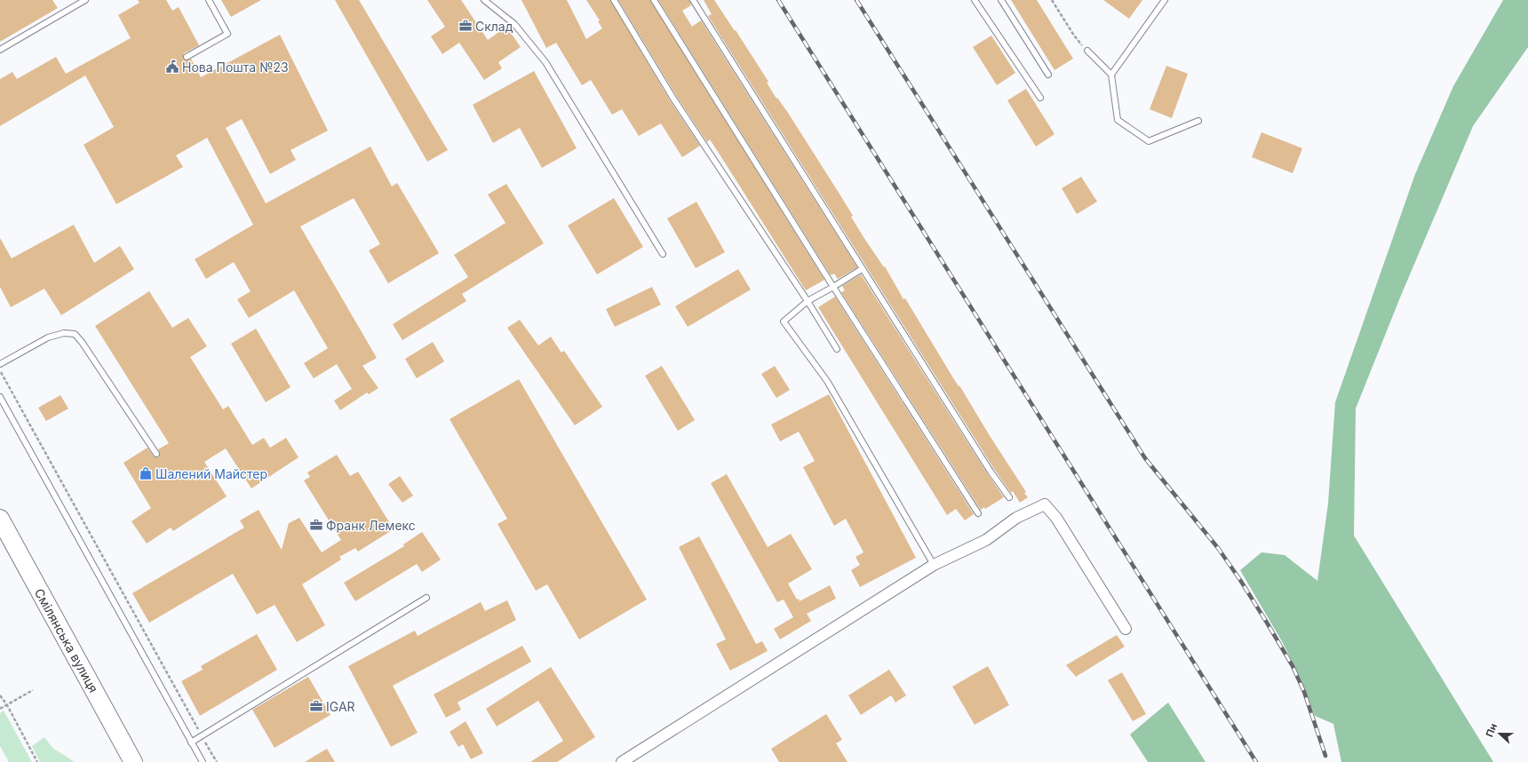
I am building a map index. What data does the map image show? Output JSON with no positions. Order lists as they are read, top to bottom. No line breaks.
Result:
{"streets":{"main road":["Смілянська вулиця"]},"places":{"office":["Склад","Франк Лемекс","IGAR"],"public building":["Нова Пошта №23"],"shop":["Шалений Майстер"]},"north":"left"}
